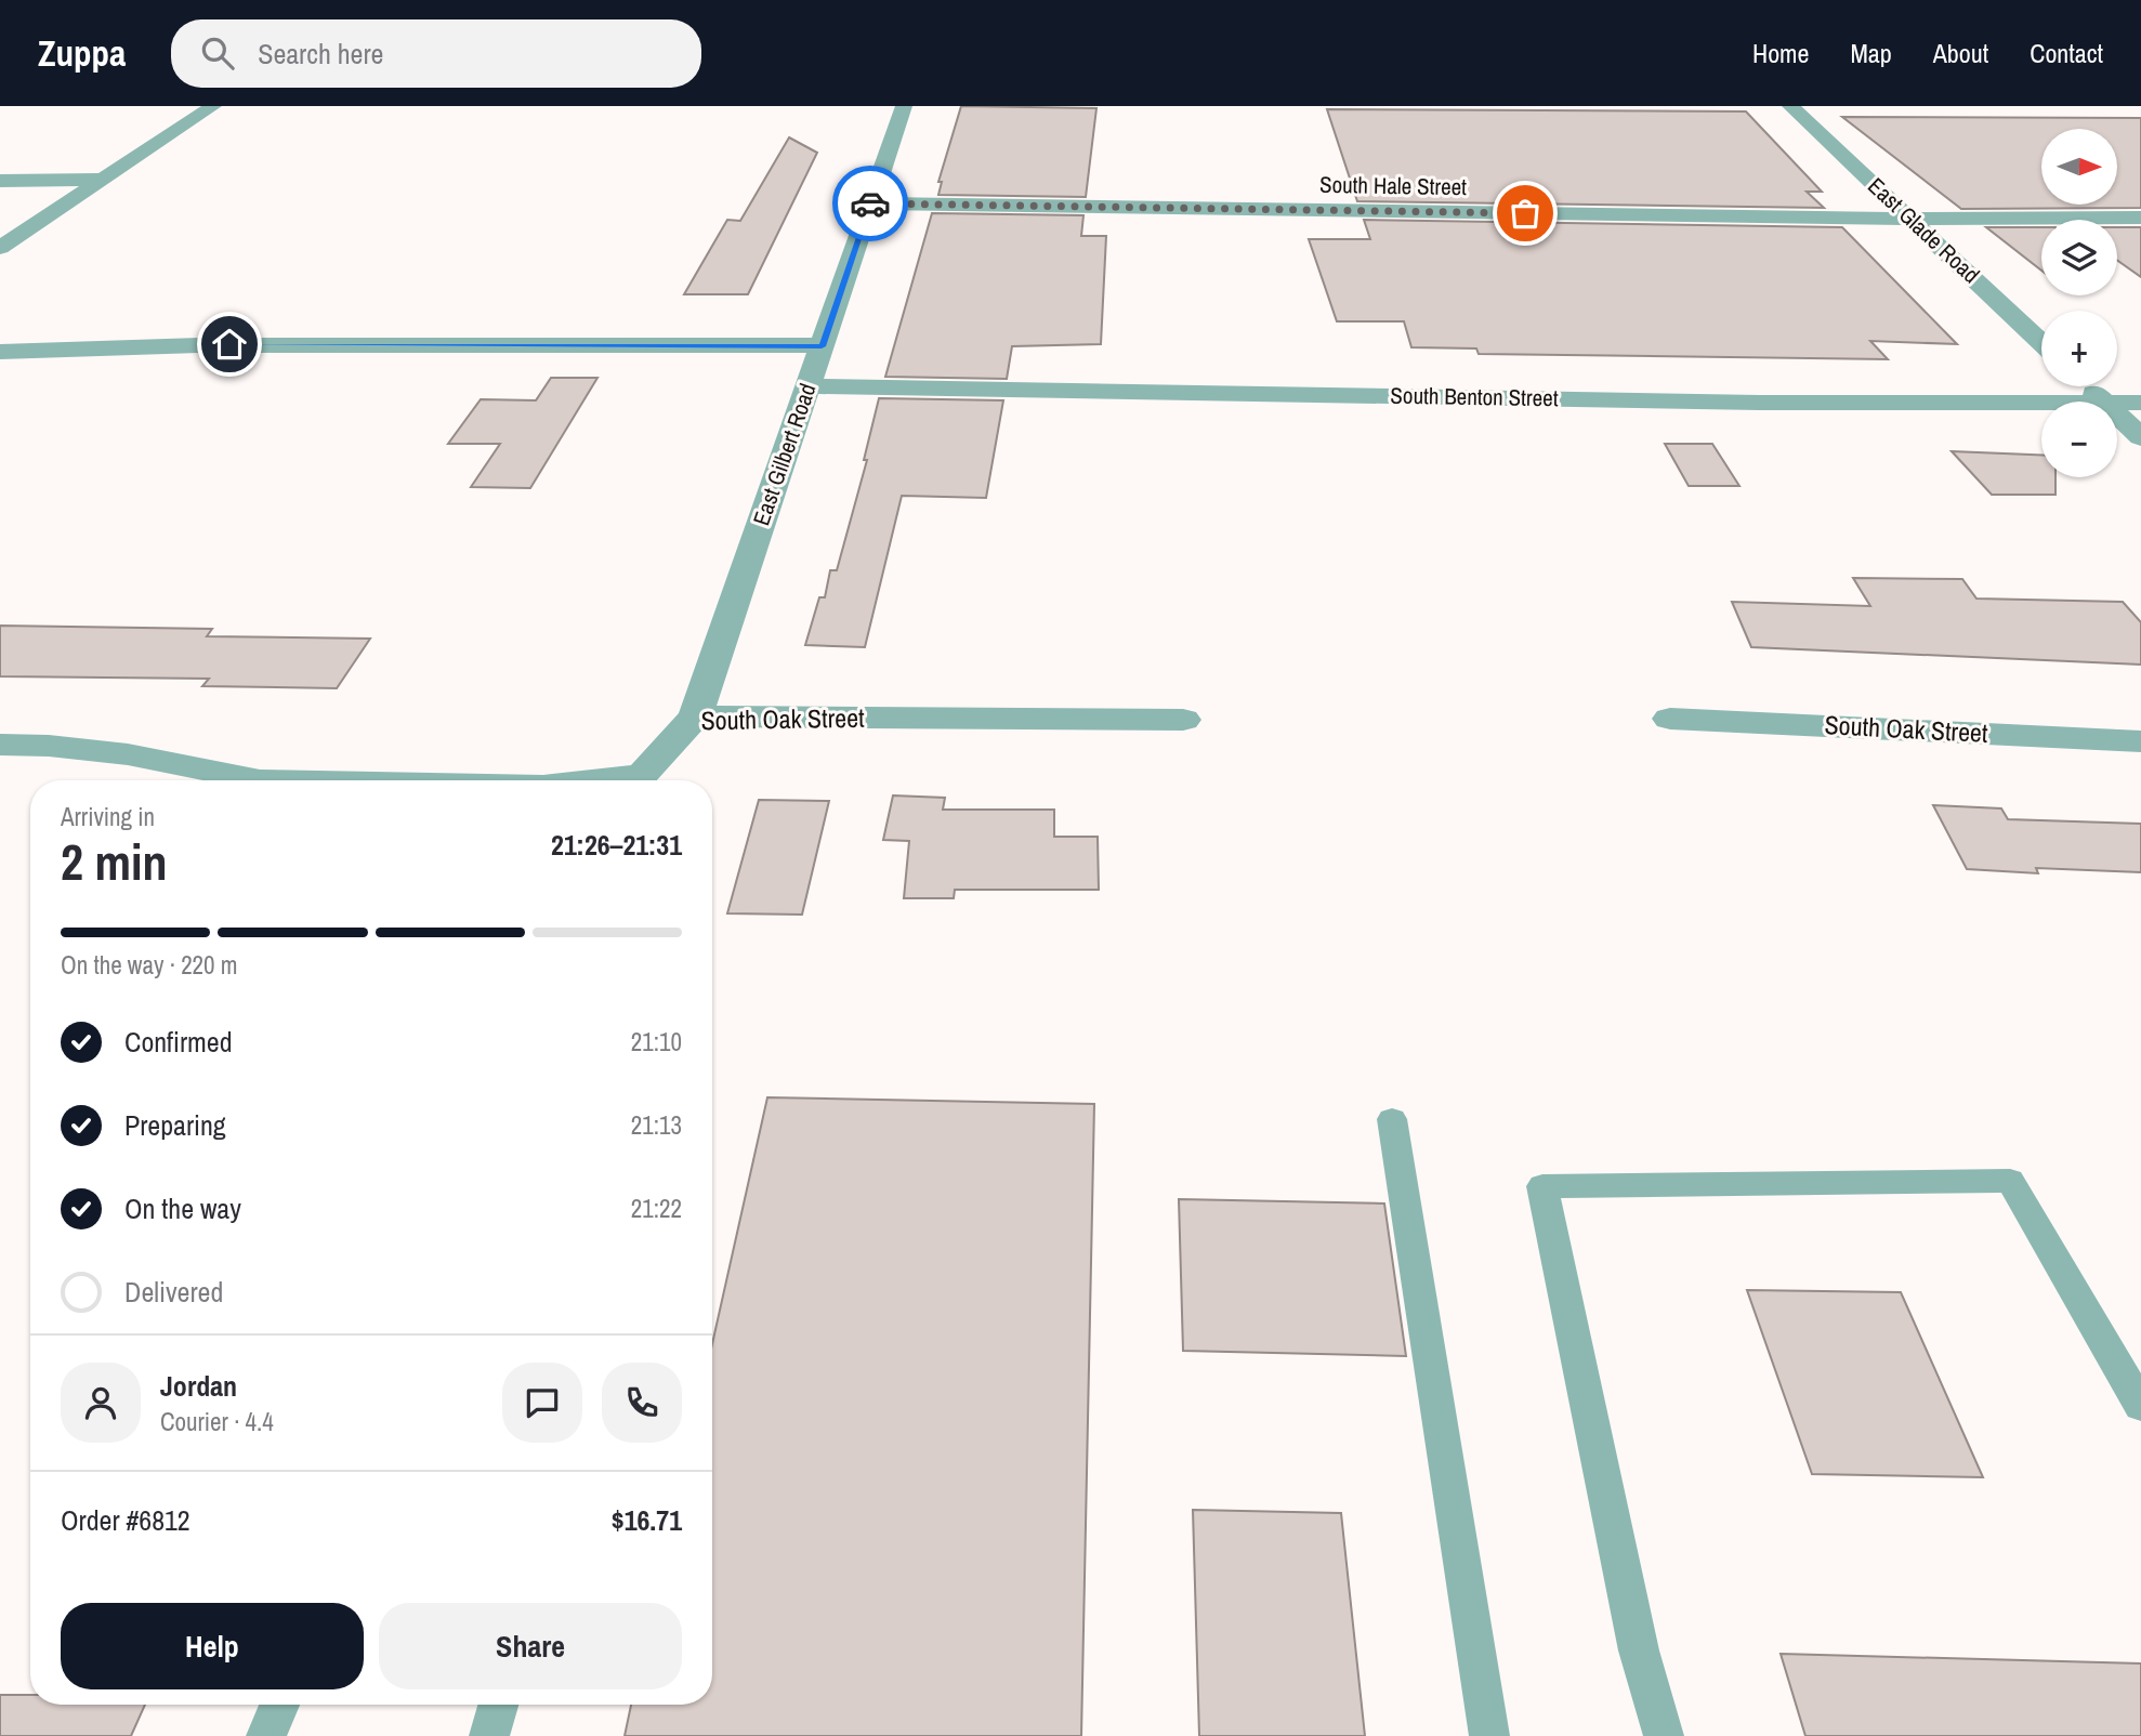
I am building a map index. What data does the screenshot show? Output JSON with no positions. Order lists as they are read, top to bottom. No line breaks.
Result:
{"streets":{"street":["South Hale Street","East Glade Road","South Benton Street","East Gilbert Road","South Oak Street"]},"crossings":[["South Hale Street","East Glade Road"],["South Hale Street","East Gilbert Road"],["South Benton Street","East Gilbert Road"],["East Gilbert Road","South Oak Street"]],"north":"right","page":{"header":"Zuppa","search":"Search here","nav":["Home","Map","About","Contact"],"map_buttons":["+","−"],"heading":["2 min","Arriving in","21:26–21:31"],"panel":["Jordan","Courier · 4.4","Order #6812","$16.71"],"bar":"On the way · 220 m","list":[["Confirmed","21:10"],["Preparing","21:13"],["On the way","21:22"],"Delivered"],"buttons":["Help","Share"]}}
